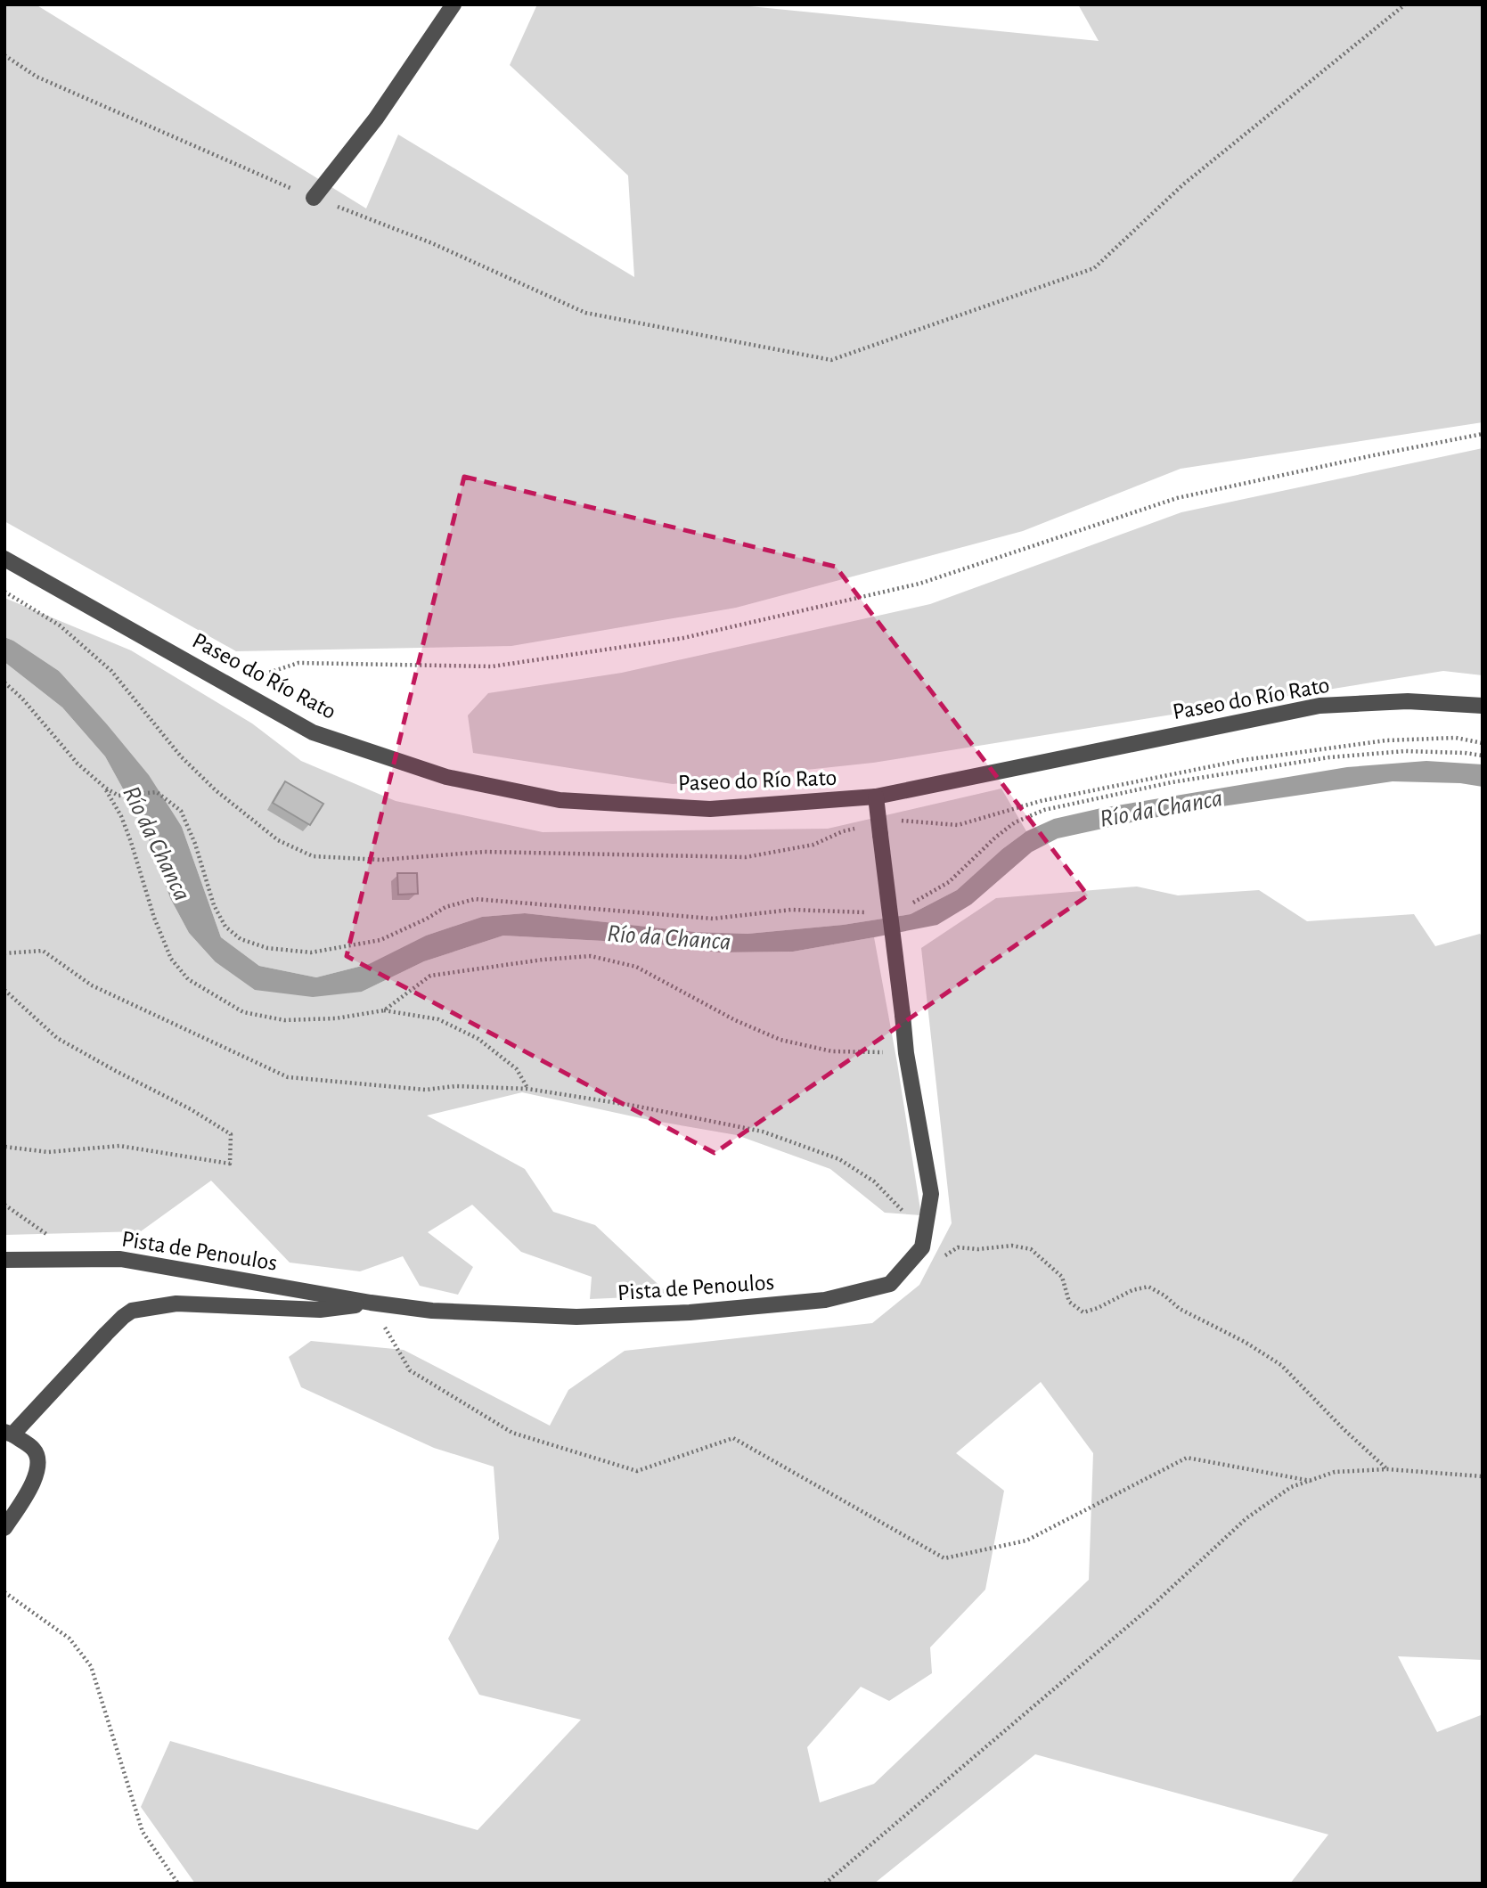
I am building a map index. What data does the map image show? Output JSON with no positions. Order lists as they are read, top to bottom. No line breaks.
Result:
{"streets":{"street":["Paseo do Río Rato","Pista de Penoulos"]},"water":["Río da Chanca"]}
